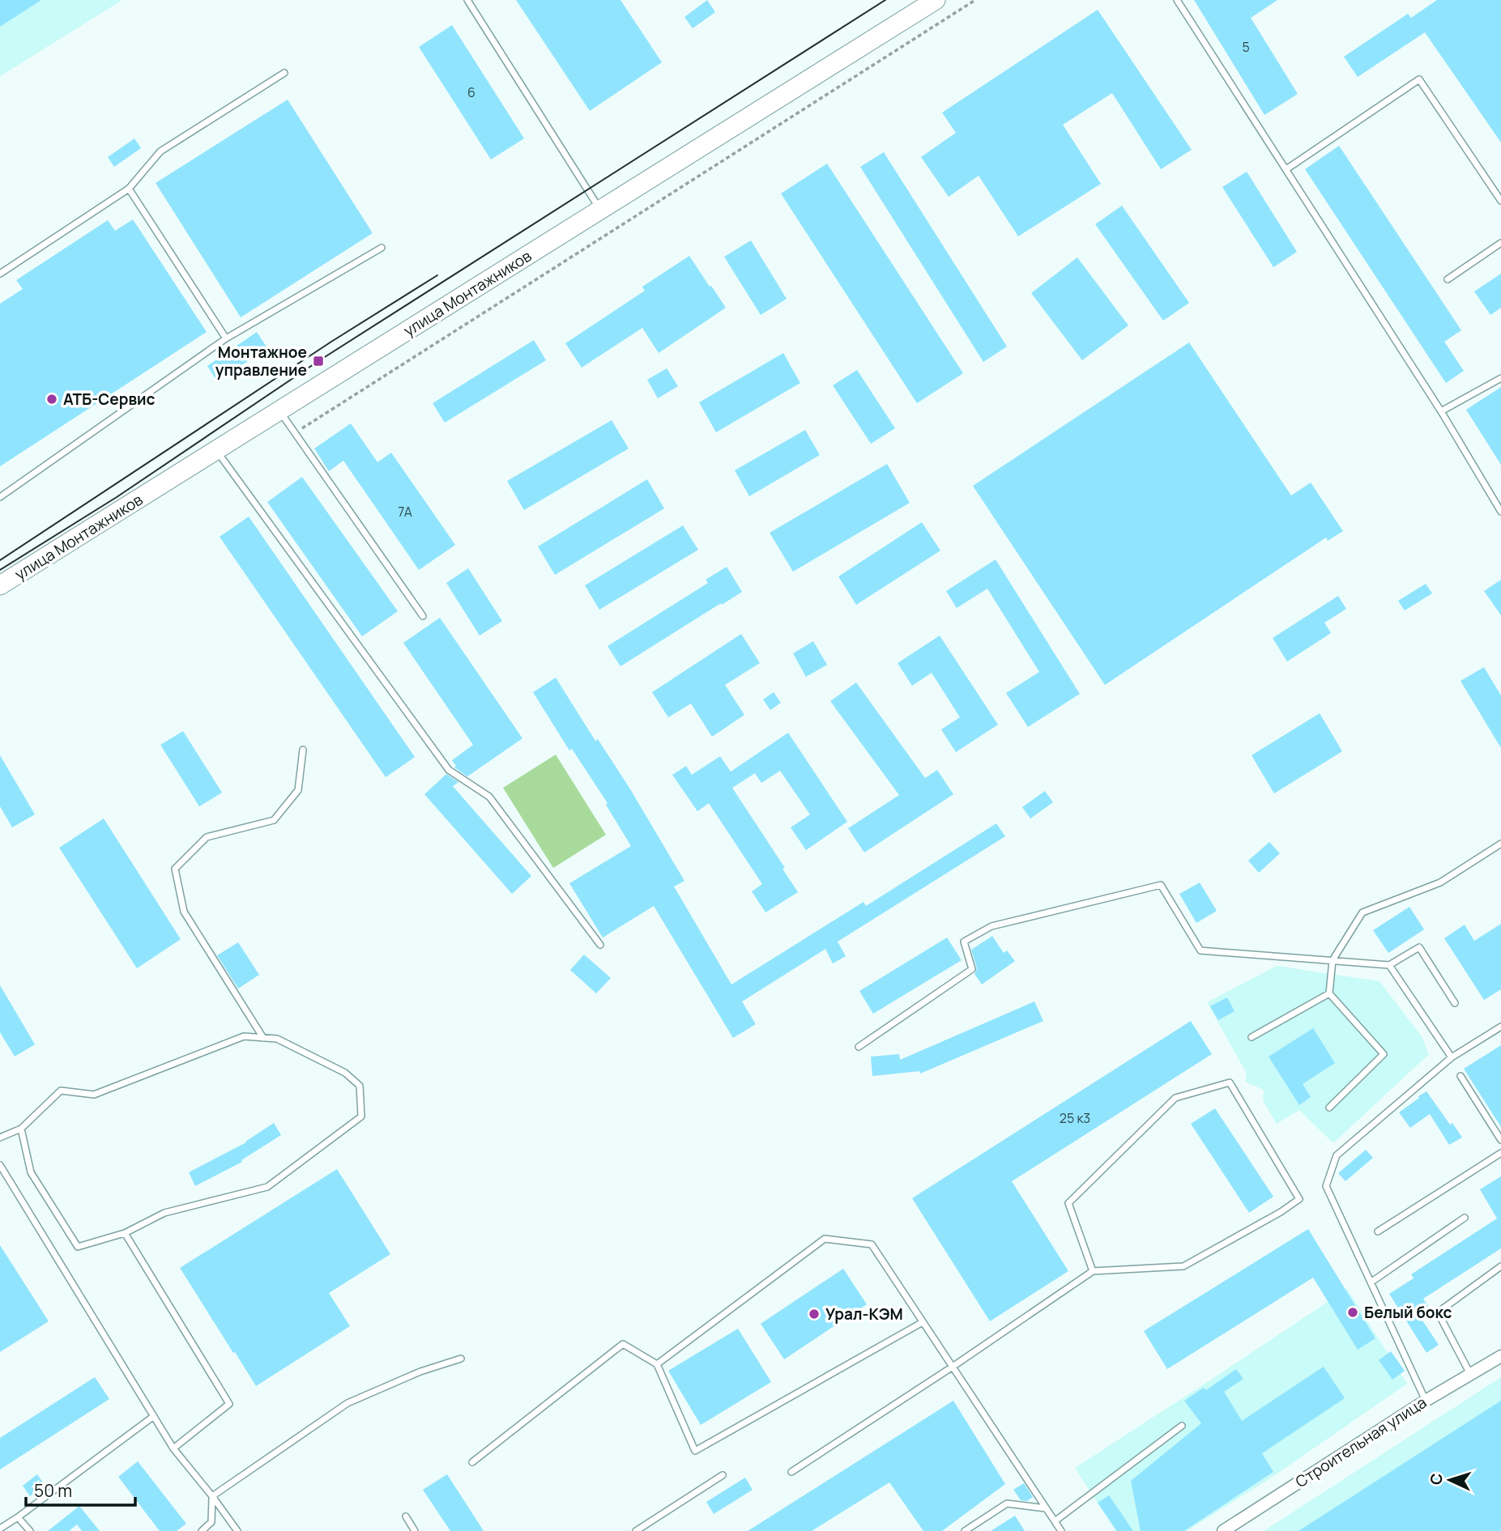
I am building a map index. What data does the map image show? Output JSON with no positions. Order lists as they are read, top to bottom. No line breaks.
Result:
{"streets":{"main road":["улица Монтажников"],"street":["Строительная улица"]},"places":{"transit":["Монтажное управление"],"other":["АТБ-Сервис","Белый бокс","Урал-КЭМ"]},"house_numbers":["5","6","7А","25 к3"],"scale_bar":"50 m","north":"left"}
